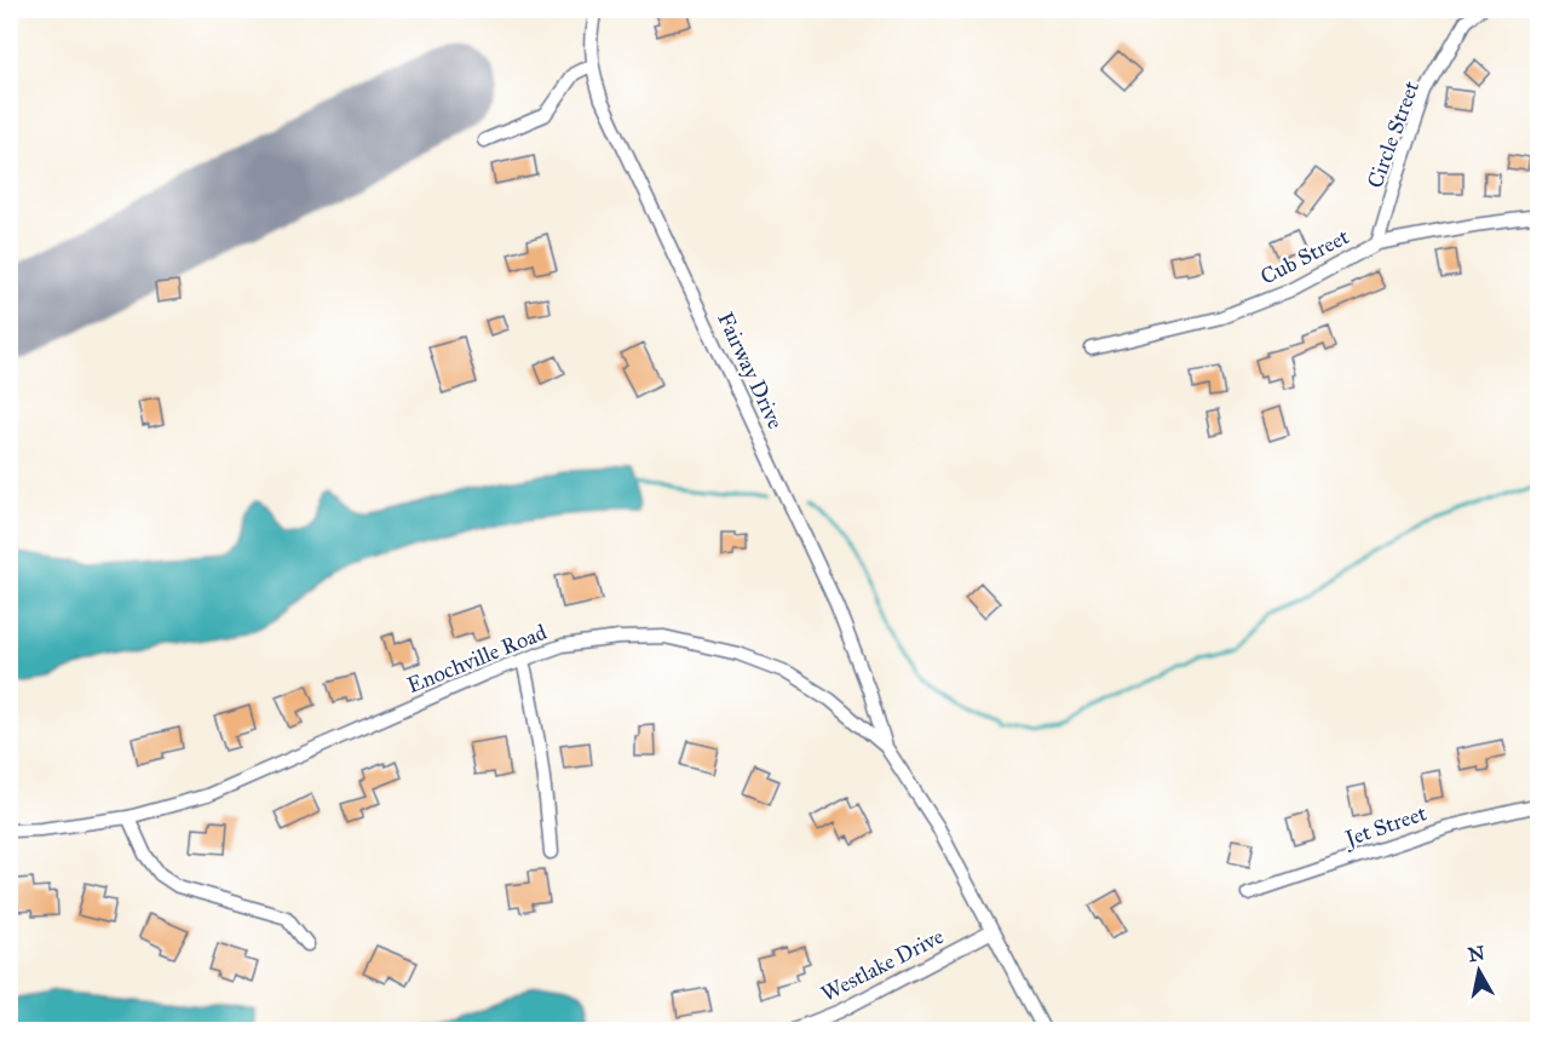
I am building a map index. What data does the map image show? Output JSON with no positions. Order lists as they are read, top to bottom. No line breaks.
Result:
{"streets":{"street":["Circle Street","Cub Street","Fairway Drive","Enochville Road","Jet Street","Westlake Drive"]},"crossings":[["Circle Street","Cub Street"],["Fairway Drive","Enochville Road"],["Enochville Road","Westlake Drive"]],"north":"top"}
